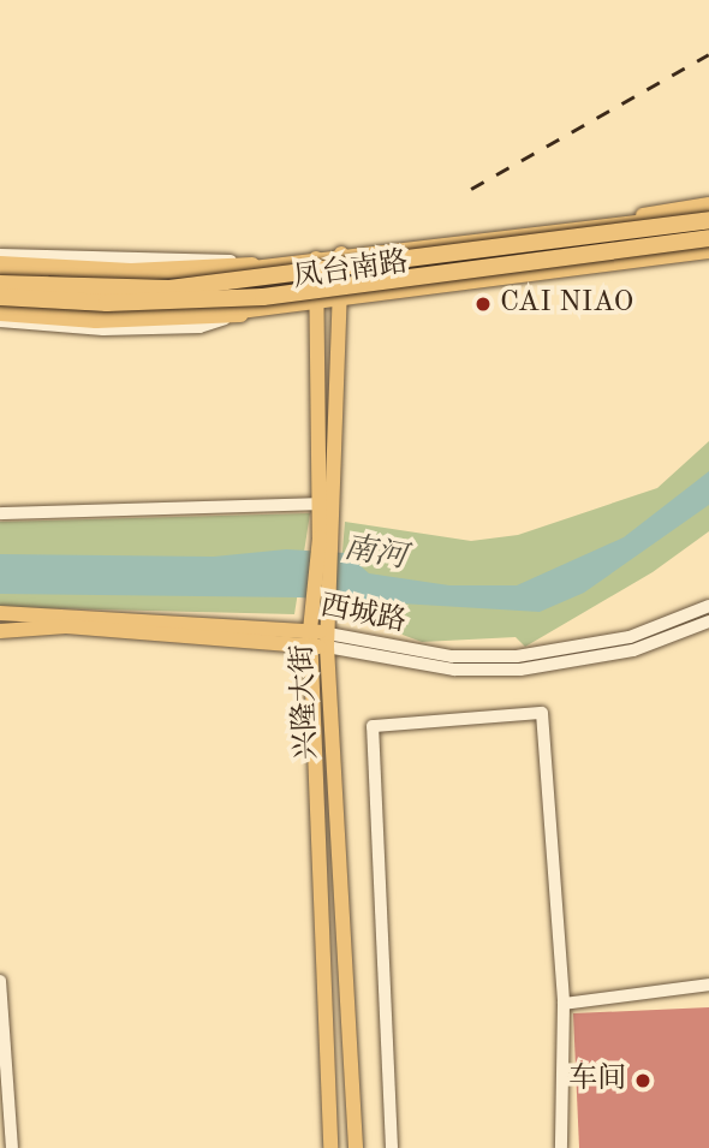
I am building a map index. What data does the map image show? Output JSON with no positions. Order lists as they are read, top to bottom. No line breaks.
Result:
{"streets":{"highway":["凤台南路"],"main road":["西城路","兴隆大街"]},"crossings":[["凤台南路","兴隆大街"],["西城路","兴隆大街"]],"water":["南河"],"places":["CAI NIAO","车间"]}
